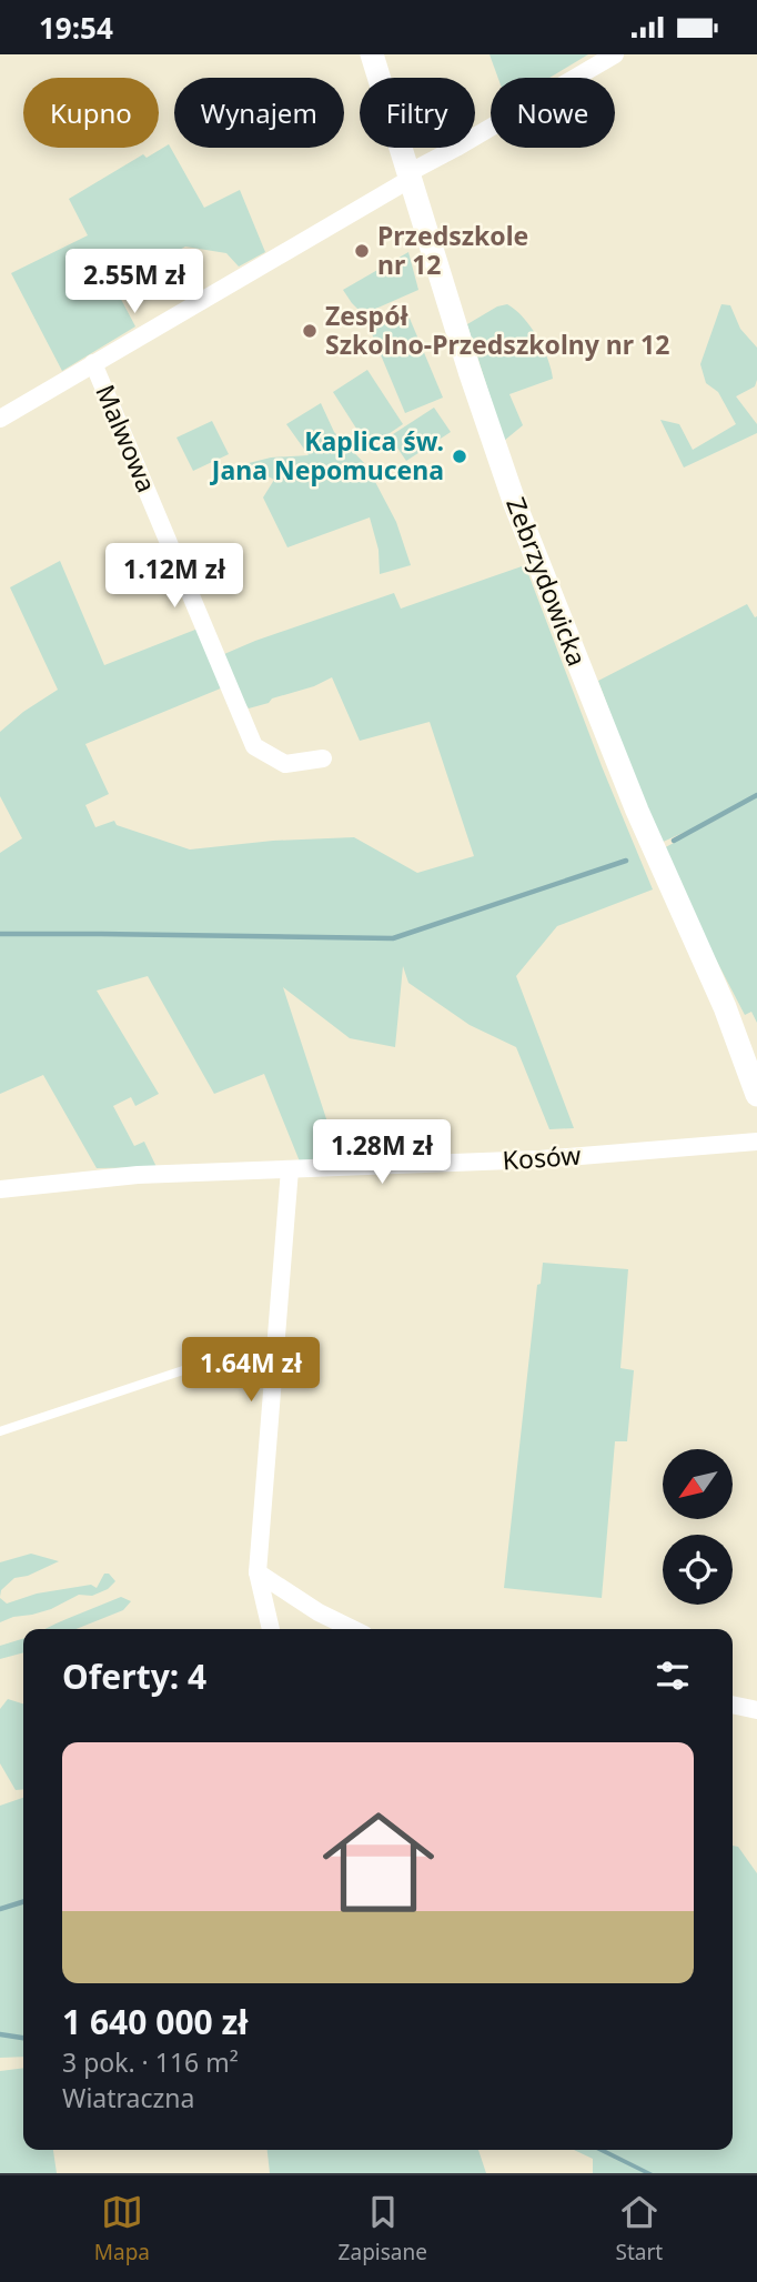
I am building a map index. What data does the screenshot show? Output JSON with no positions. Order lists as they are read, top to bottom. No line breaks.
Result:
{"streets":{"street":["Malwowa","Zebrzydowicka","Kosów"]},"places":["Przedszkole nr 12","Zespół Szkolno-Przedszkolny nr 12","Kaplica św. Jana Nepomucena"],"north":"bottom left","page":{"status":"19:54","chip":["Kupno","Wynajem","Filtry","Nowe"],"price":["2.55M zł","1.12M zł","1.28M zł","1.64M zł"],"heading":"Oferty: 4","list":[{"name":"1 640 000 zł","note":"3 pok. · 116 m² · Wiatraczna"}],"tabs":["Mapa","Zapisane","Start"]}}
